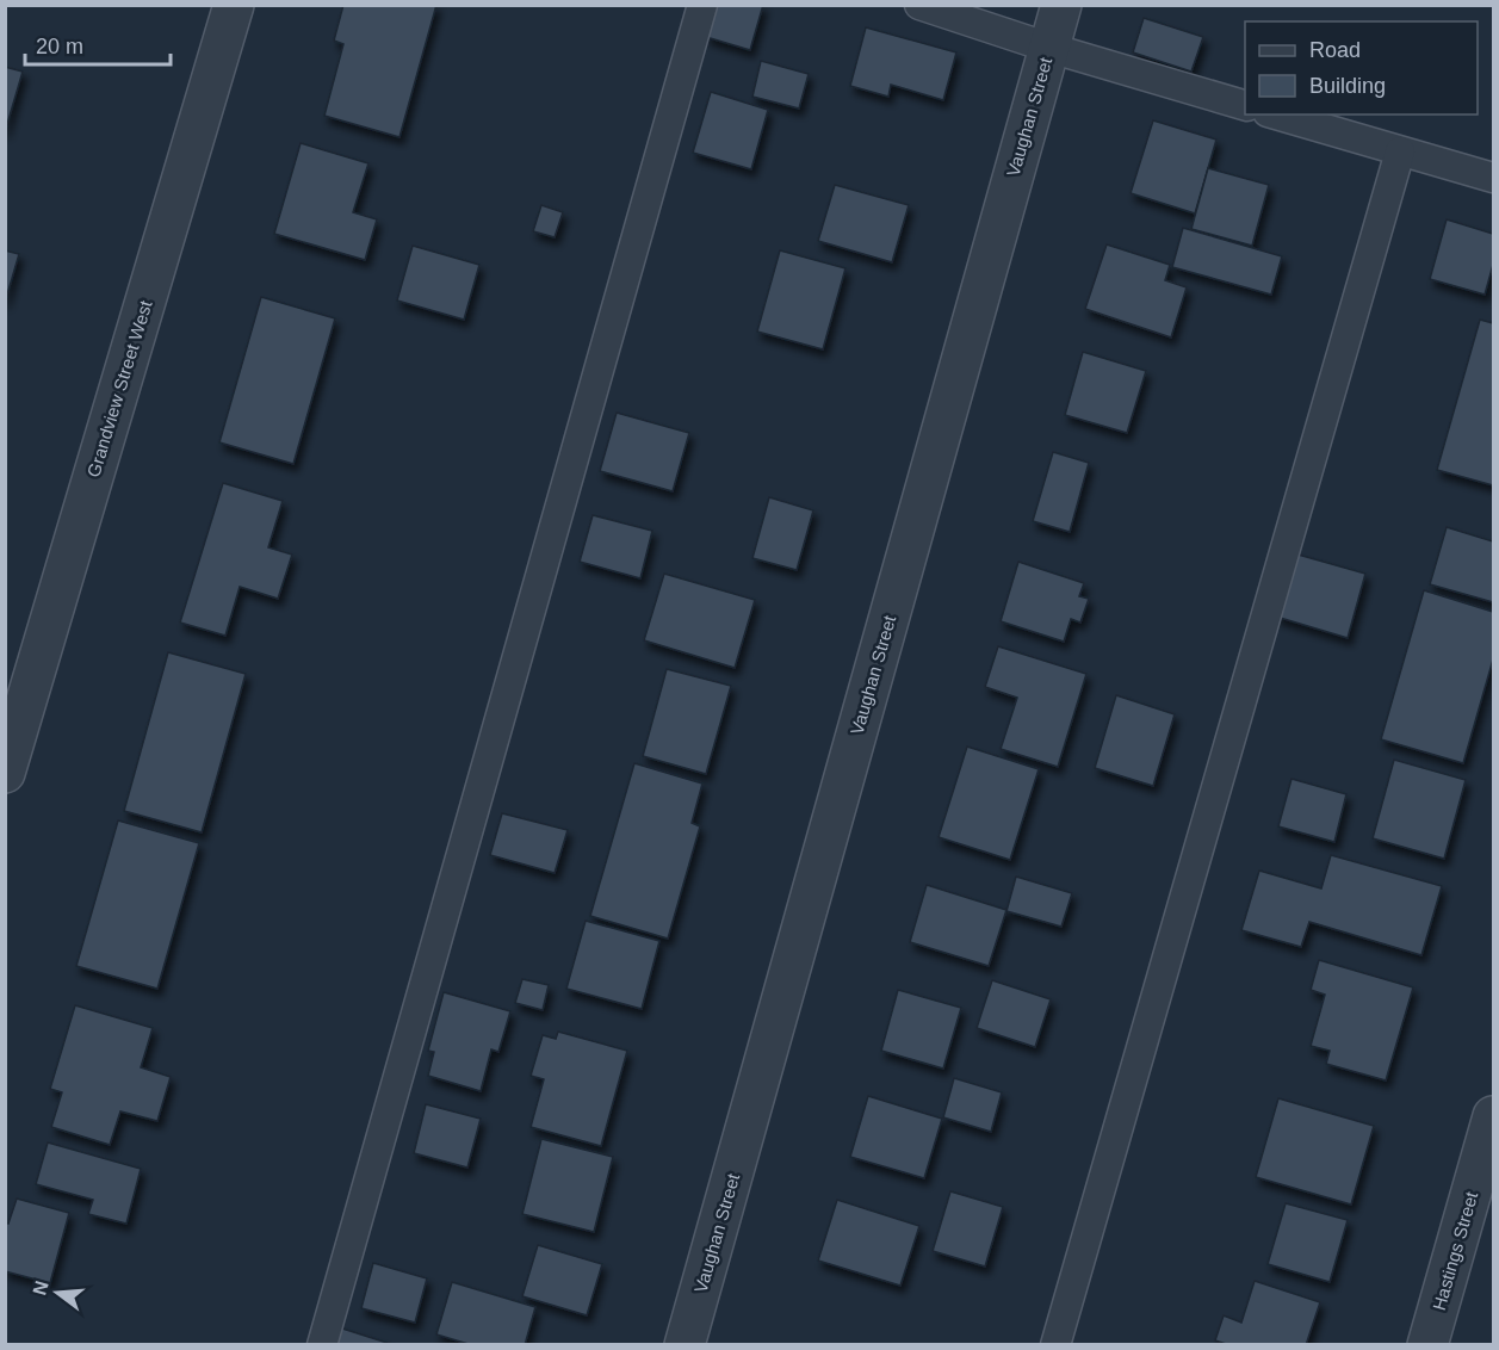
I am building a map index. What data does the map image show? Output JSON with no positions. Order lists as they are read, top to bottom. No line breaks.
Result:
{"streets":{"street":["Vaughan Street","Grandview Street West","Hastings Street"]},"legend":["Road","Building"],"scale_bar":"20 m","north":"left"}
